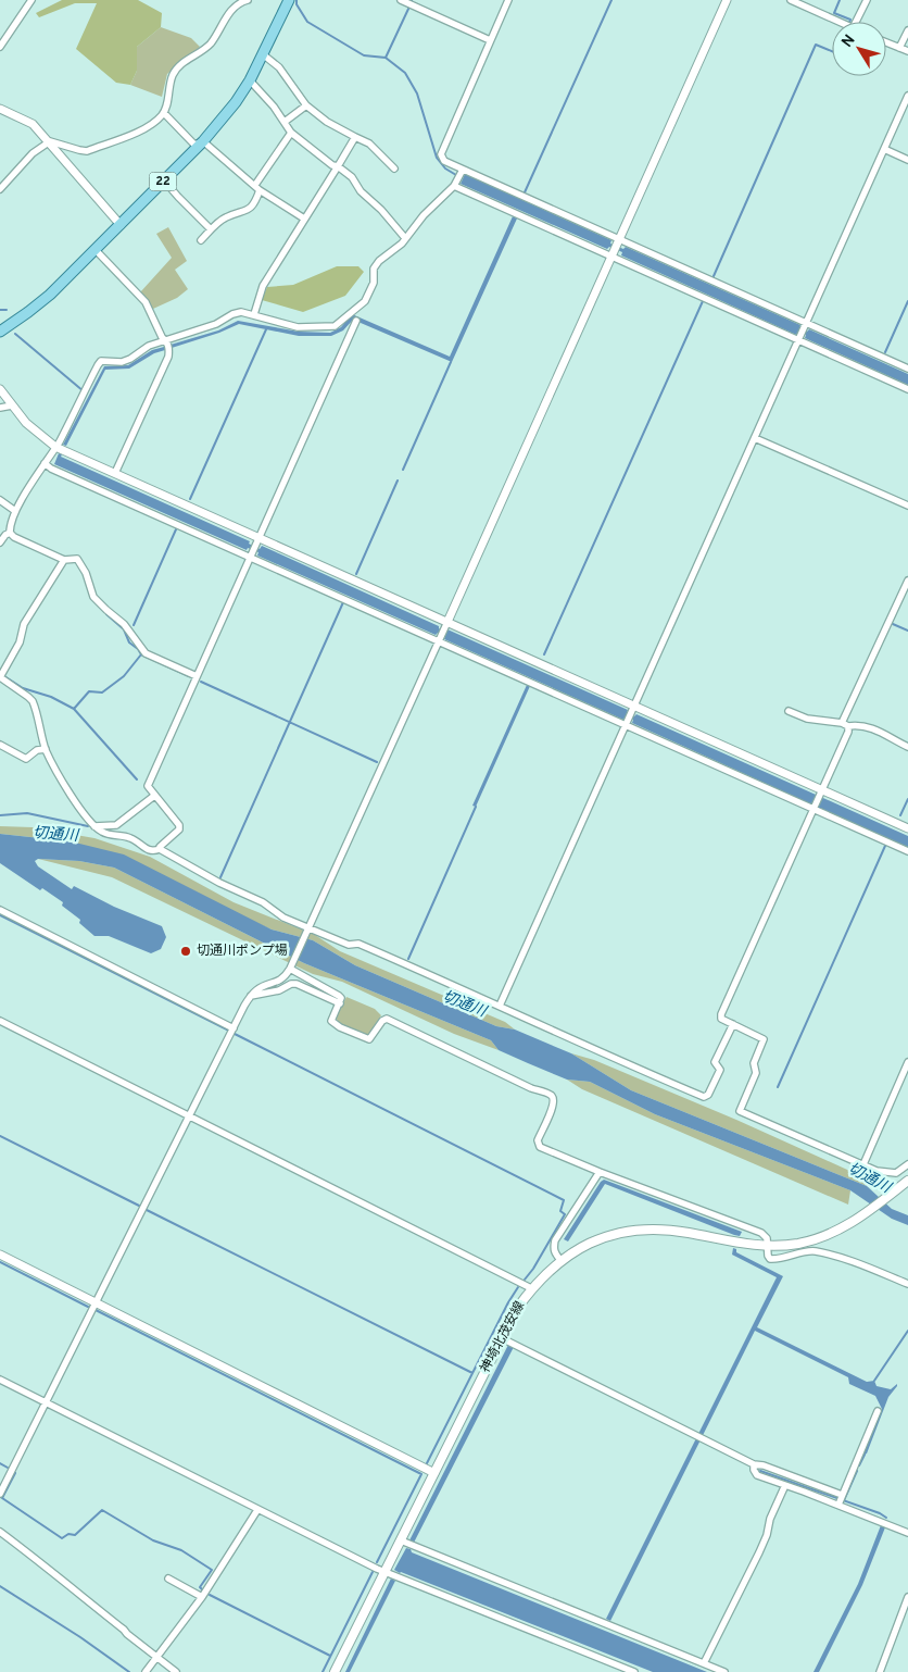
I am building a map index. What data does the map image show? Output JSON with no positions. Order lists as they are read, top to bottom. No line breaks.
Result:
{"streets":{"main road":["22","神埼北茂安線"]},"water":["切通川"],"places":["切通川ポンプ場"],"north":"top left"}
